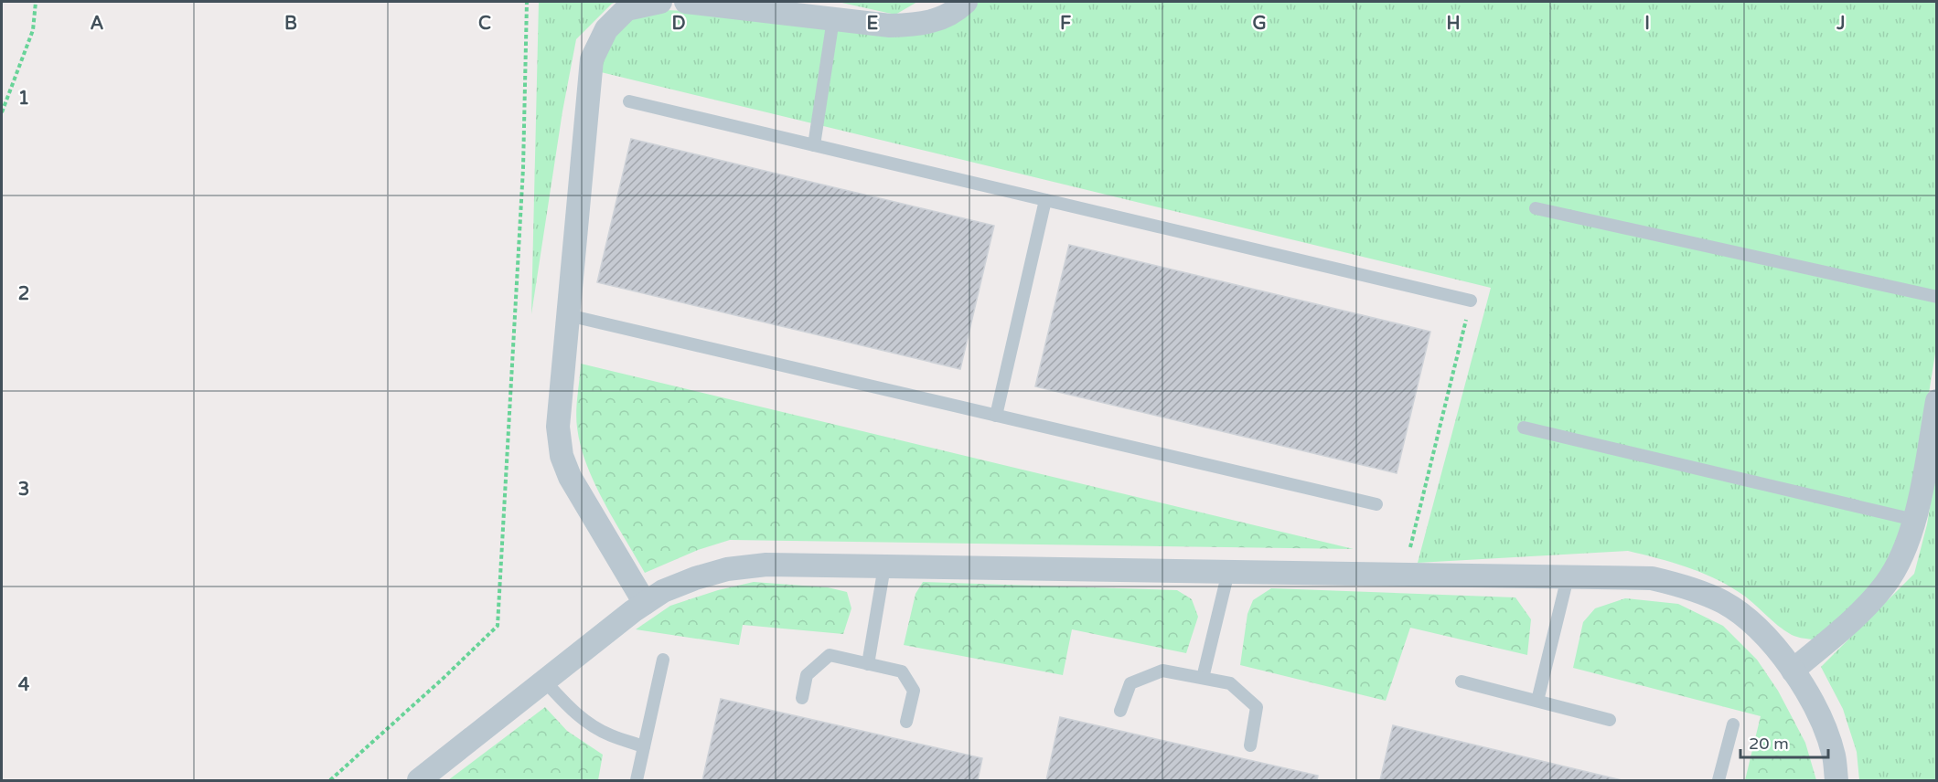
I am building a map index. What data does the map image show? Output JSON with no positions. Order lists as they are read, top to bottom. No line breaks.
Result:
{"scale_bar":"20 m","grid":{"columns":["A","B","C","D","E","F","G","H","I","J"],"rows":["1","2","3","4"]}}
